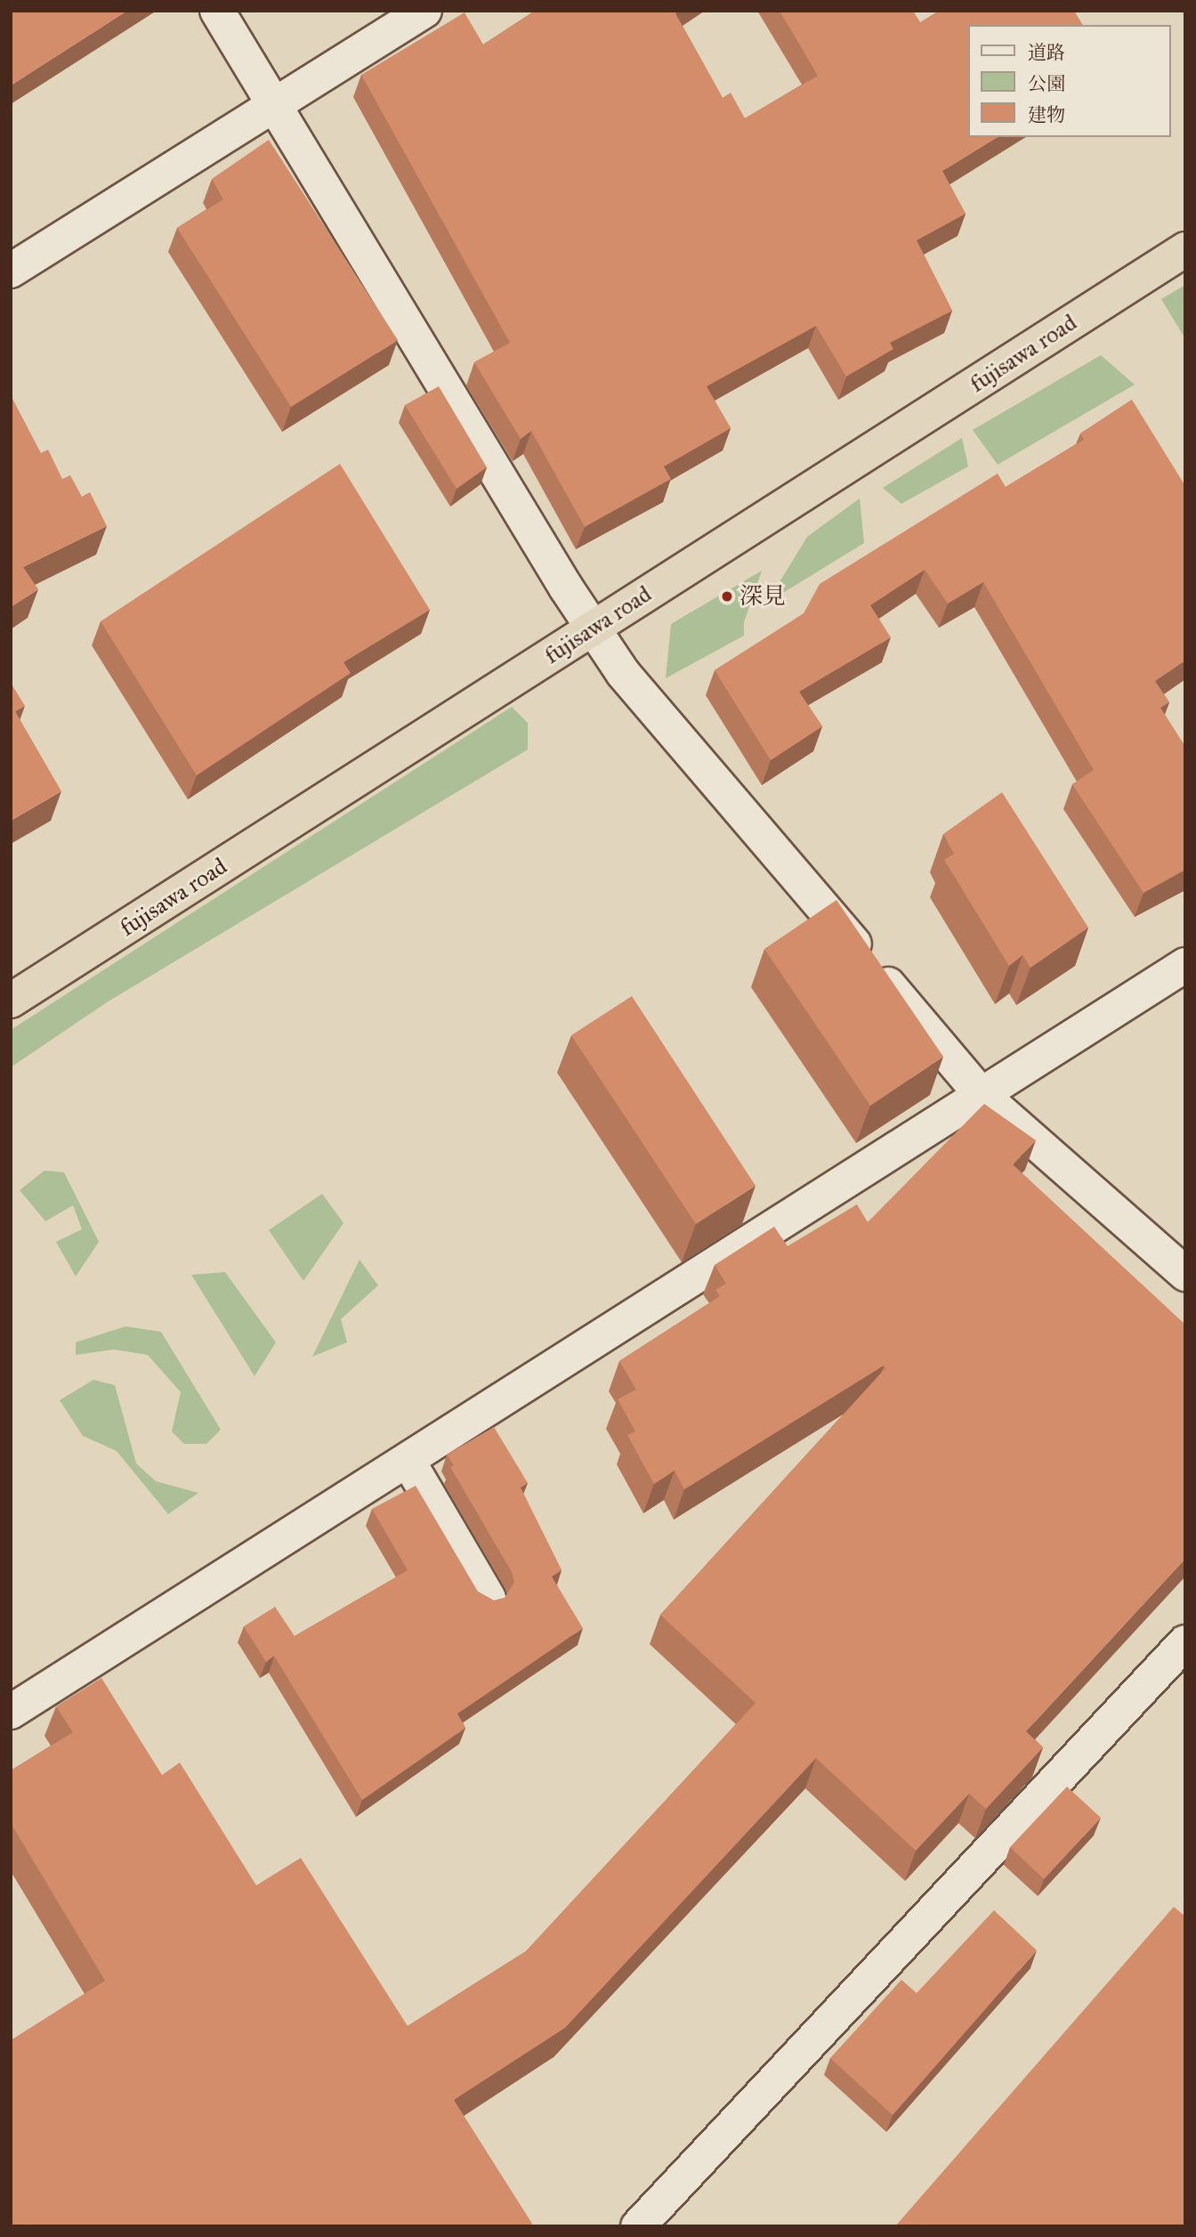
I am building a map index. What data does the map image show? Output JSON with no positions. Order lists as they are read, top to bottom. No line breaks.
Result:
{"streets":{"highway":["fujisawa road"]},"places":["深見"],"legend":["道路","公園","建物"]}
